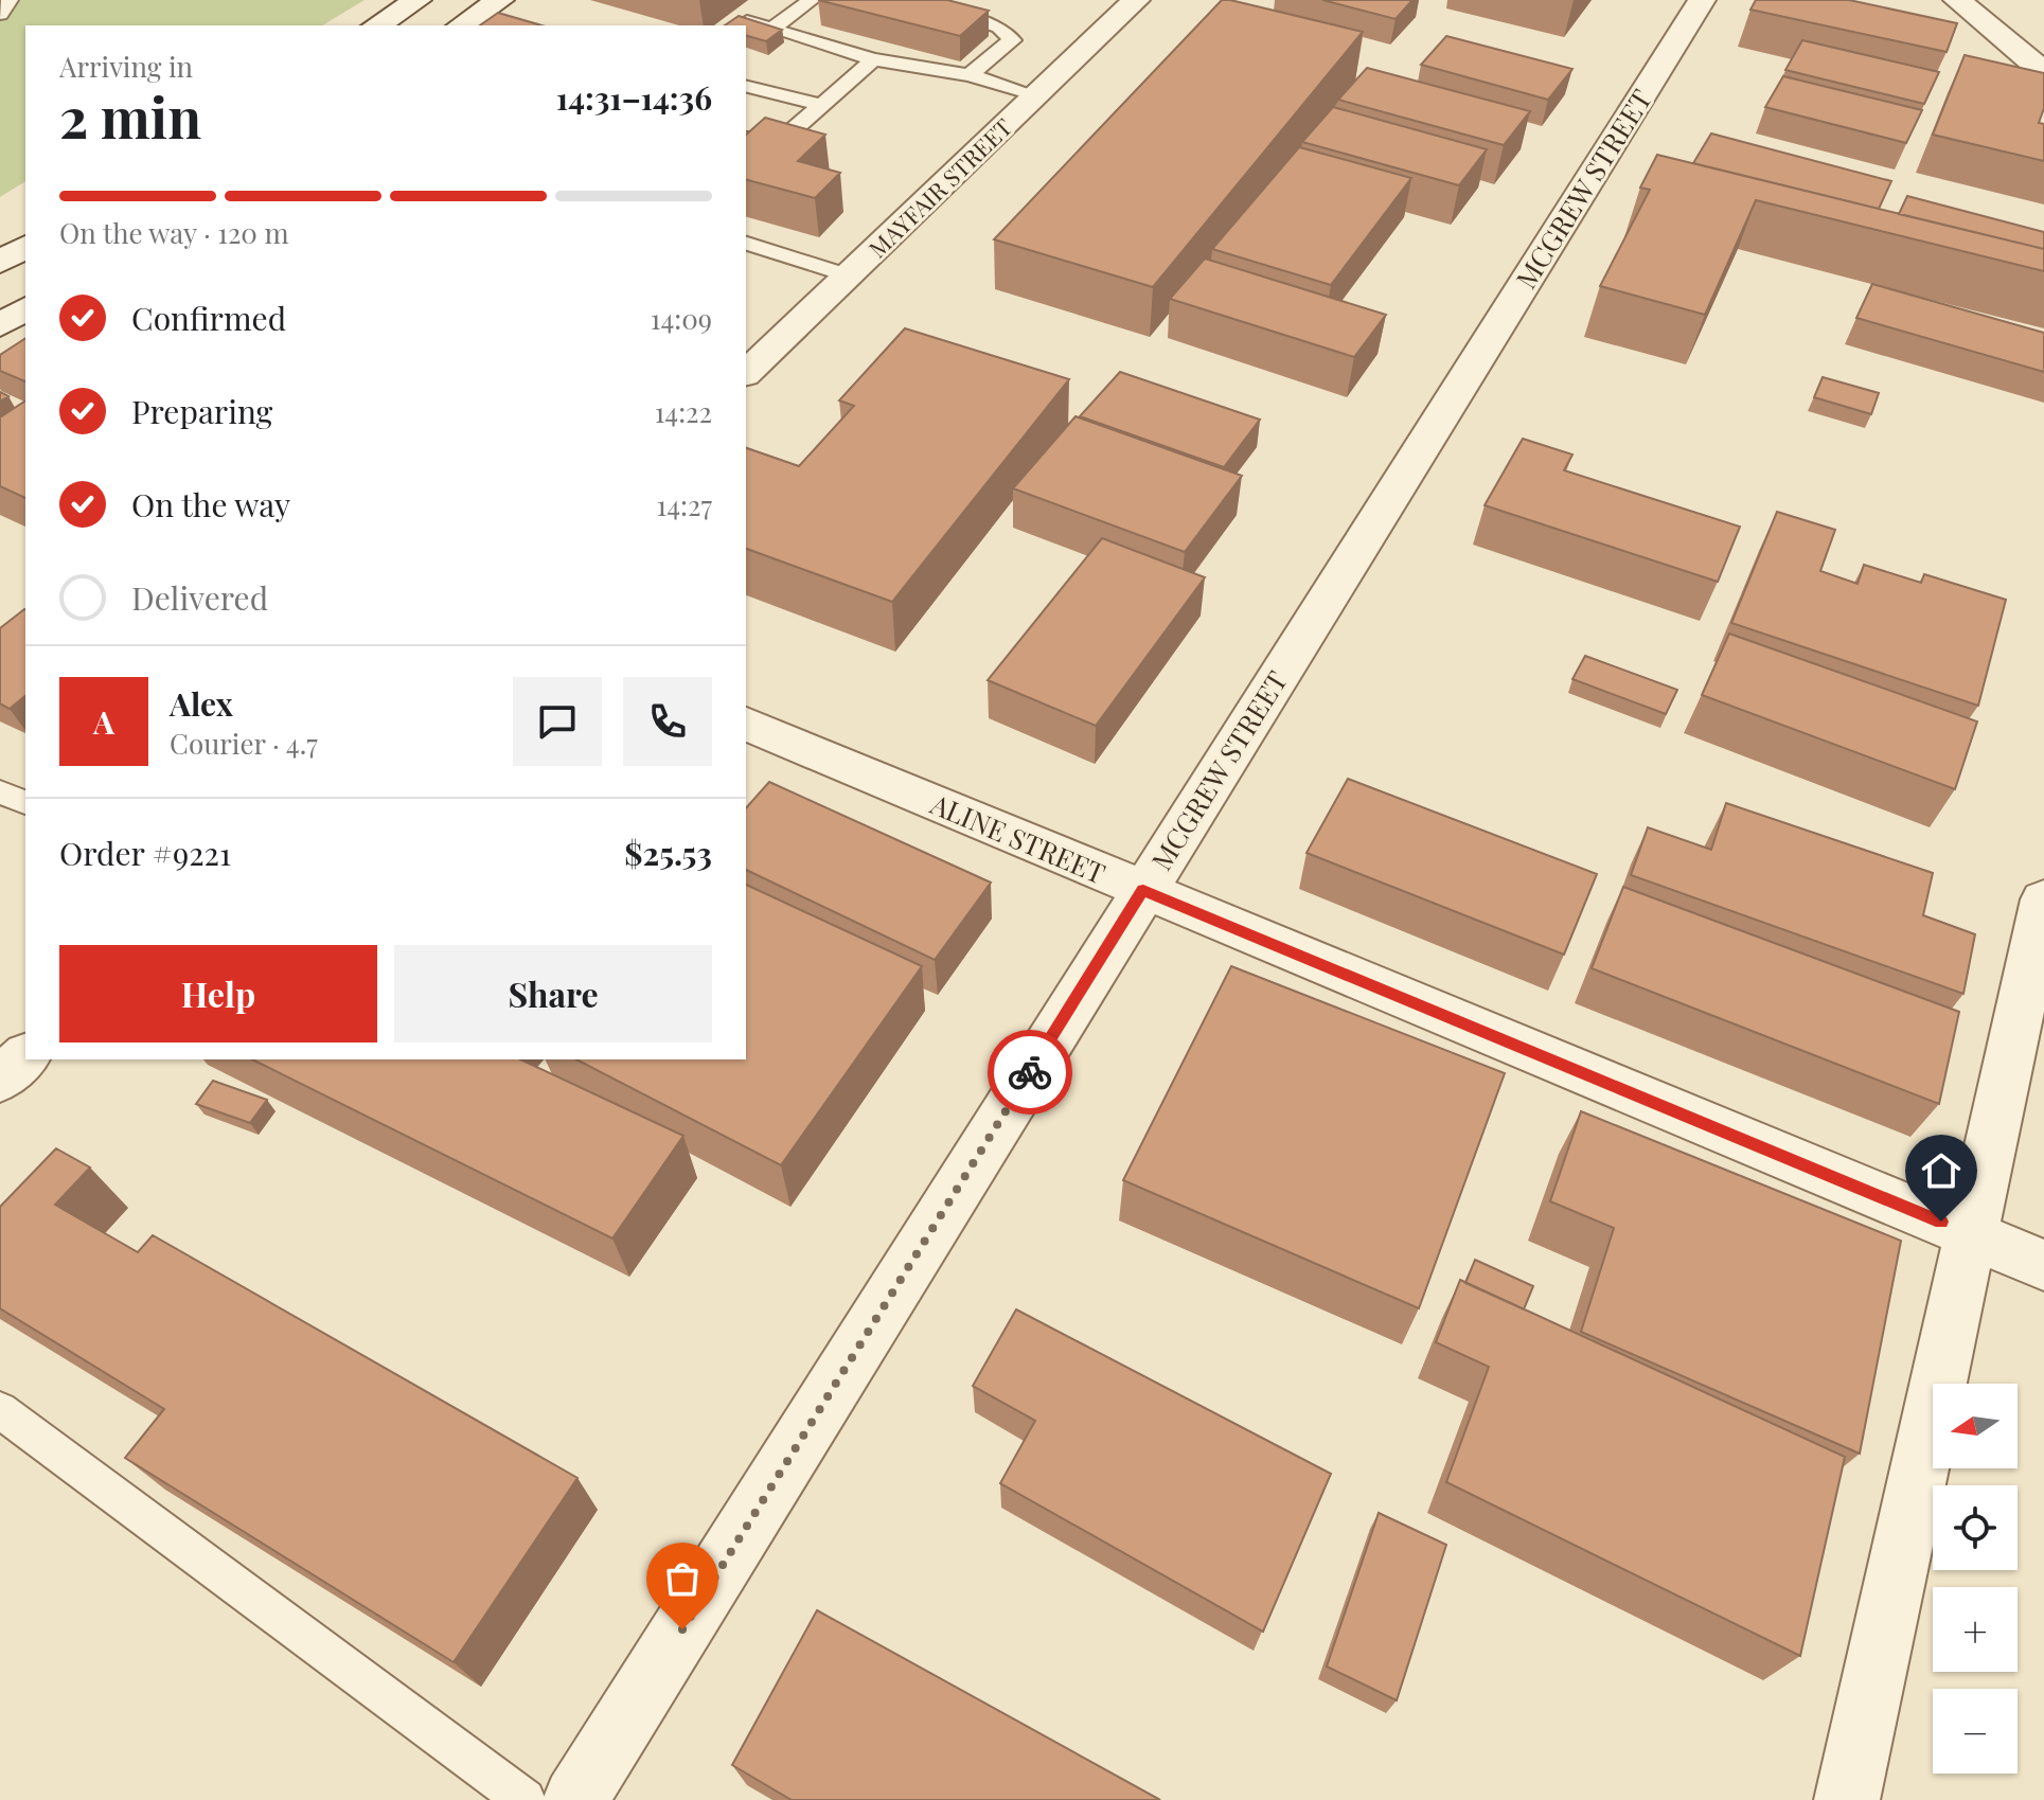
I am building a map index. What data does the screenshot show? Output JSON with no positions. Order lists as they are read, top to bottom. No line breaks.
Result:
{"streets":{"street":["MAYFAIR STREET","MCGREW STREET","ALINE STREET"]},"crossings":[["MCGREW STREET","ALINE STREET"]],"north":"left","page":{"heading":["2 min","Arriving in","14:31–14:36"],"panel":["Alex","Courier · 4.7","Order #9221","$25.53"],"bar":"On the way · 120 m","list":[["Confirmed","14:09"],["Preparing","14:22"],["On the way","14:27"],"Delivered"],"round":"A","buttons":["Help","Share"],"map_buttons":["+","−"]}}
